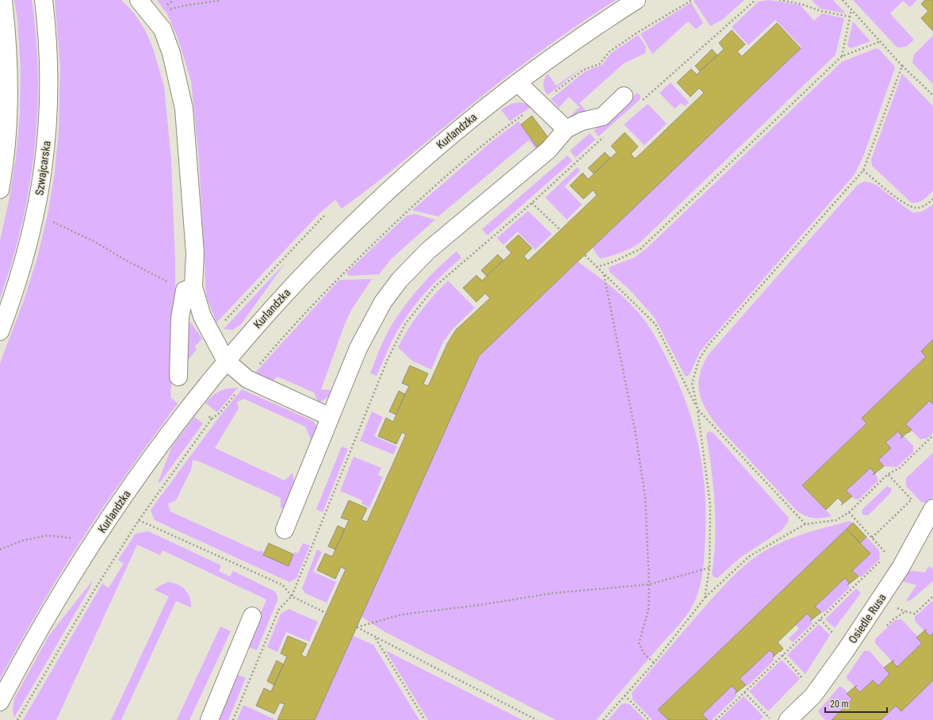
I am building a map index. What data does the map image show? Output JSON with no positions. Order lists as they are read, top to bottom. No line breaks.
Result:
{"streets":{"street":["Kurlandzka","Szwajcarska","Osiedle Rusa"]},"scale_bar":"20 m"}
